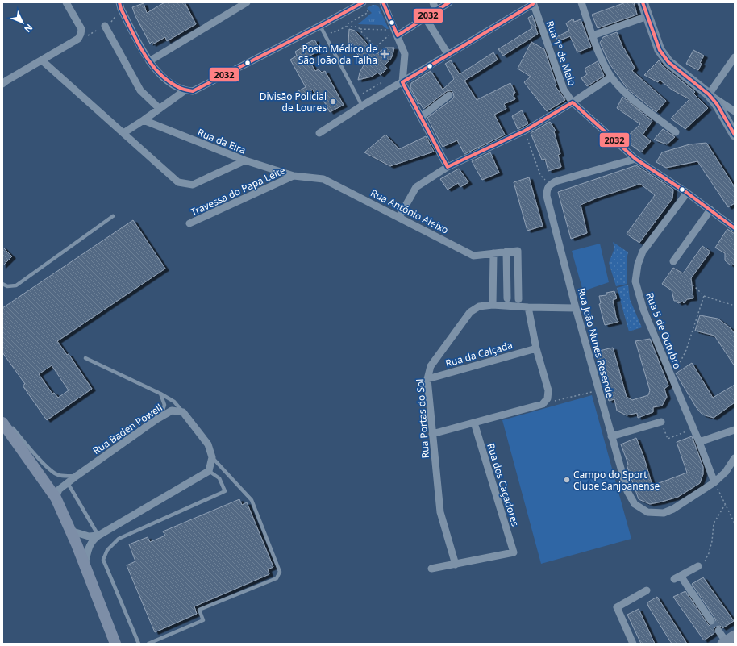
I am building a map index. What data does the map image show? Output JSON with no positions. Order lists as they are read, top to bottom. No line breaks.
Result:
{"streets":{"street":["Rua 1º de Maio","Rua da Eira","Travessa do Papa Leite","Rua António Aleixo","Rua 5 de Outubro","Rua João Nunes Resende","Rua da Calçada","Rua Portas do Sol","Rua Baden Powell","Rua dos Caçadores"]},"crossings":[["Rua 1º de Maio","Rua 5 de Outubro"],["Rua da Eira","Travessa do Papa Leite"],["Rua da Eira","Rua António Aleixo"],["Travessa do Papa Leite","Rua António Aleixo"],["Rua 5 de Outubro","Rua João Nunes Resende"],["Rua João Nunes Resende","Rua Portas do Sol"],["Rua da Calçada","Rua Portas do Sol"],["Rua Portas do Sol","Rua dos Caçadores"]],"places":{"health":["Posto Médico de São João da Talha"],"other":["Divisão Policial de Loures","Campo do Sport Clube Sanjoanense"]},"lines":["transit line 2032"],"north":"bottom right"}
